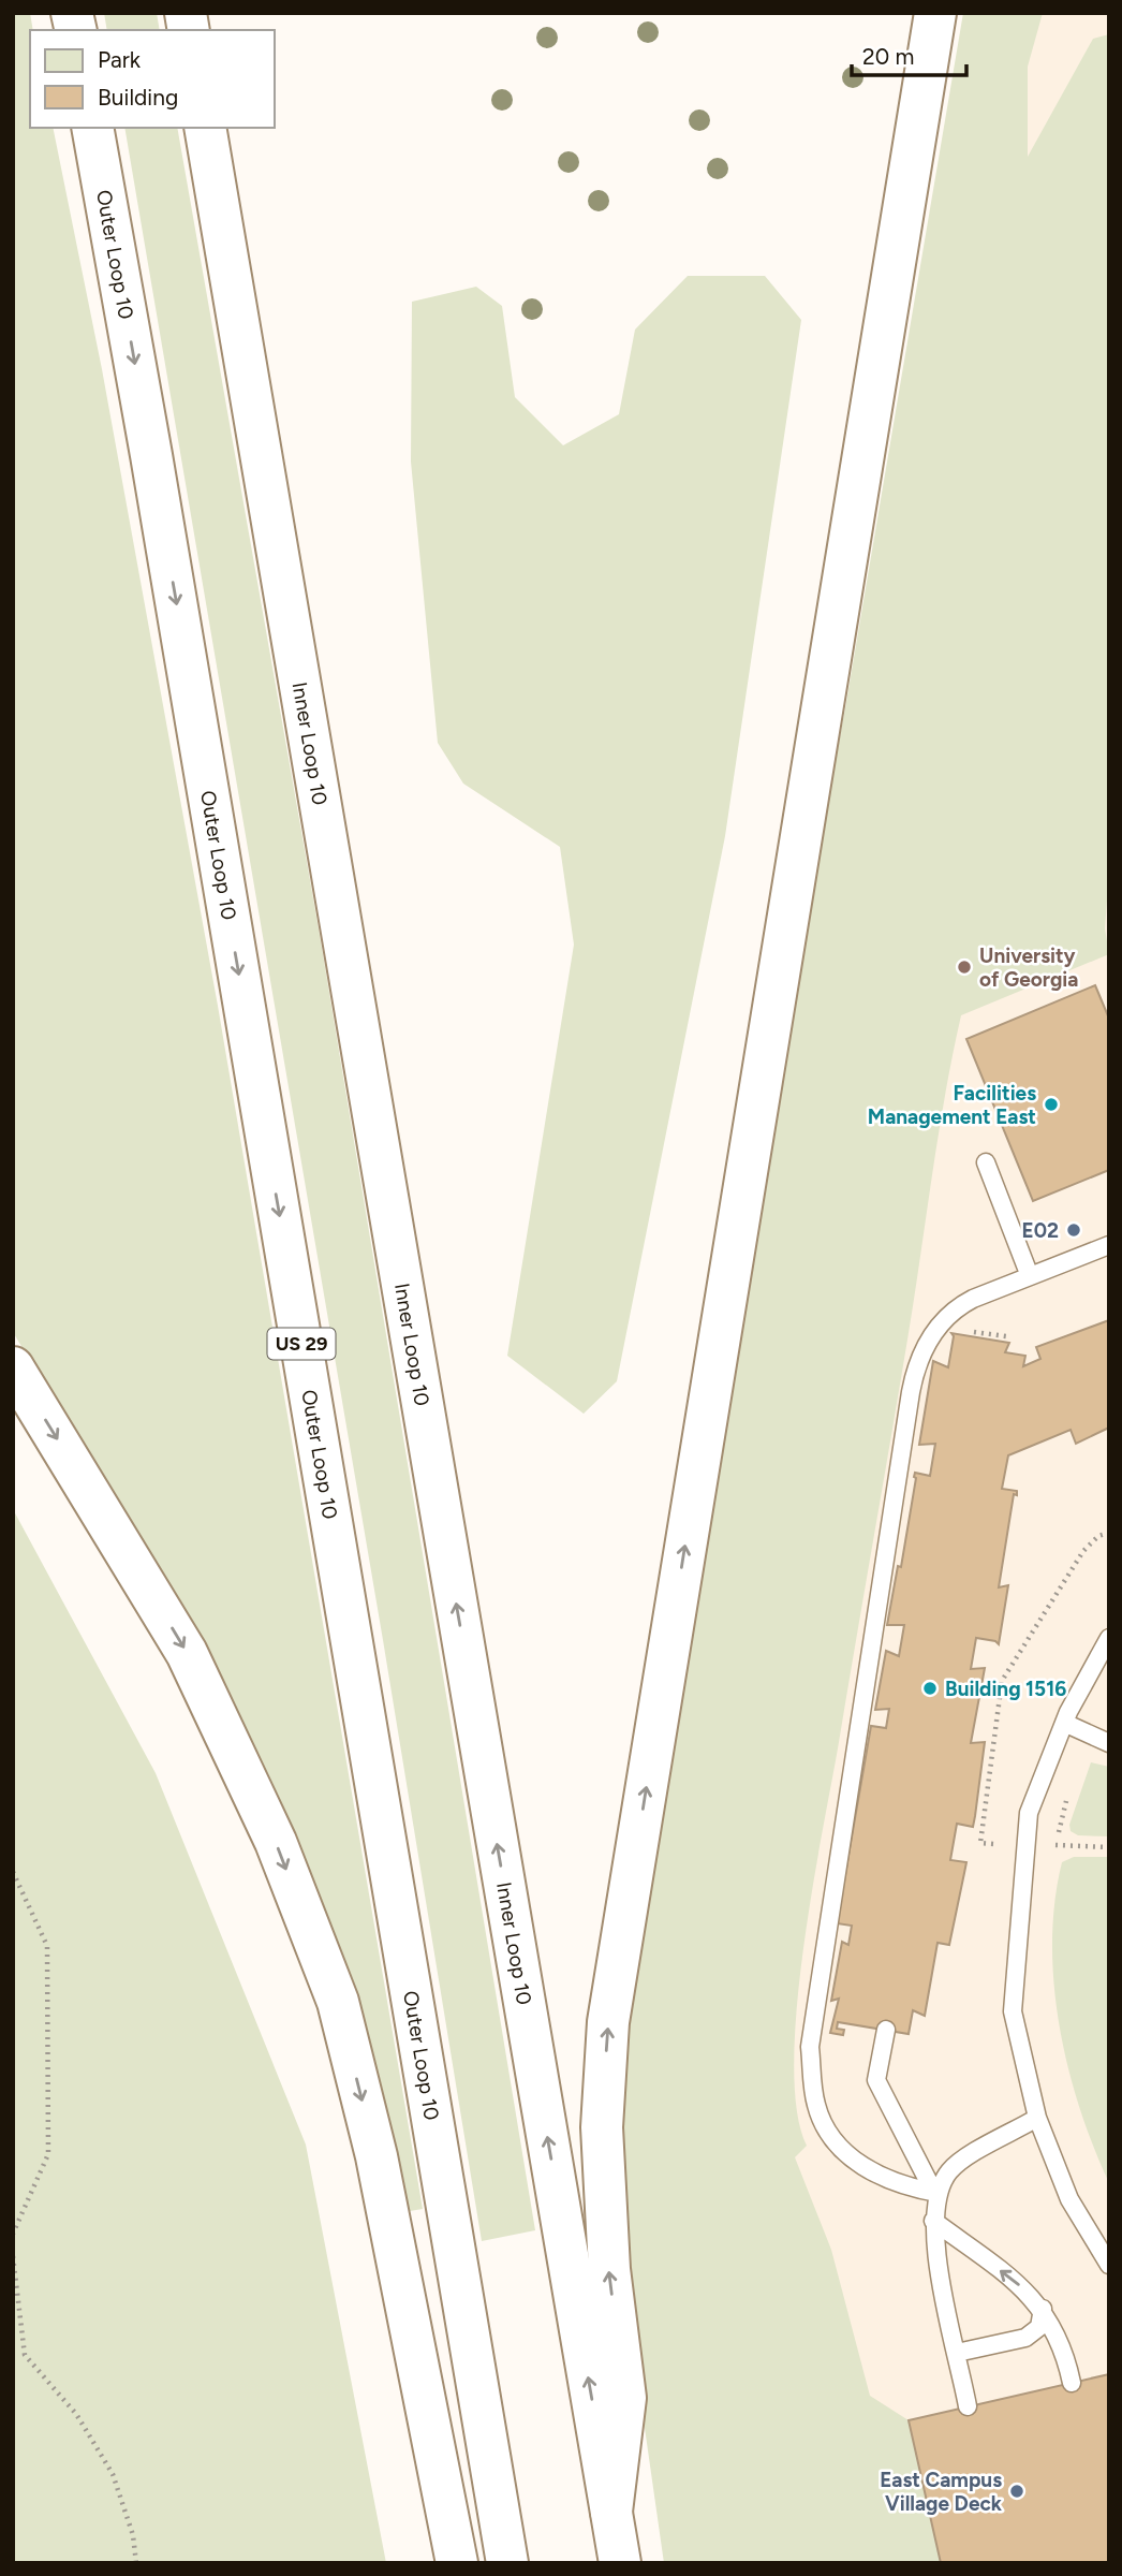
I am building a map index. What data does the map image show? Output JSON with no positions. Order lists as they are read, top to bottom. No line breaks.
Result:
{"streets":{"highway":["Outer Loop 10","Inner Loop 10","US 29"]},"places":["University of Georgia","Facilities Management East","E02","Building 1516","East Campus Village Deck"],"legend":["Park","Building"],"scale_bar":"20 m"}
